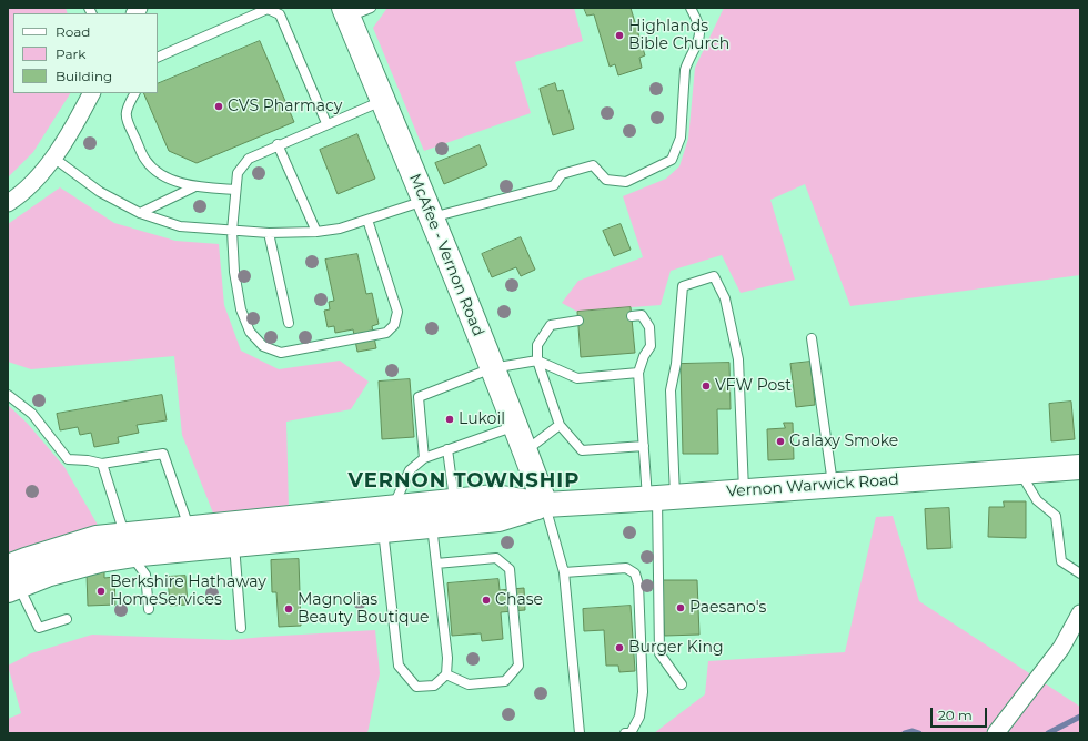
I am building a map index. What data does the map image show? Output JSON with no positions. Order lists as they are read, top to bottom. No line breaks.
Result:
{"streets":{"main road":["McAfee - Vernon Road","Vernon Warwick Road"]},"crossings":[["McAfee - Vernon Road","Vernon Warwick Road"]],"districts":["VERNON TOWNSHIP"],"places":["Highlands Bible Church","CVS Pharmacy","VFW Post","Lukoil","Galaxy Smoke","Berkshire Hathaway HomeServices","Chase","Paesano's","Magnolias Beauty Boutique","Burger King"],"legend":["Road","Park","Building"],"scale_bar":"20 m"}
